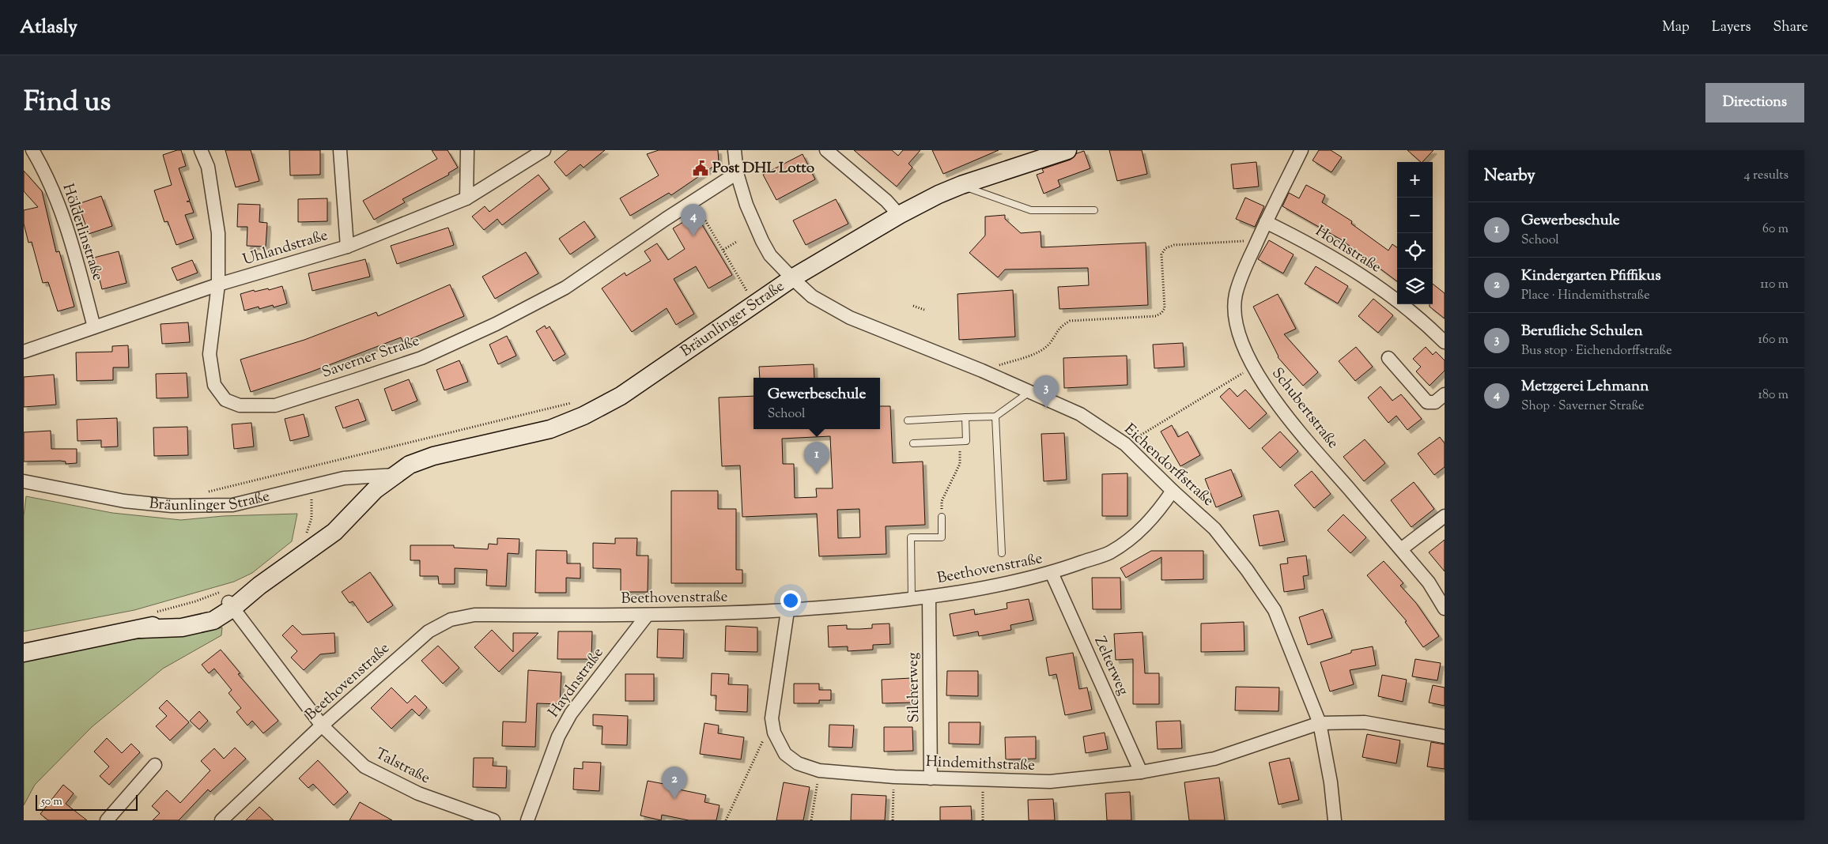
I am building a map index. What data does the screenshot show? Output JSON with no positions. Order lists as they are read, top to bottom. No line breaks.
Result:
{"streets":{"main road":["Bräunlinger Straße"],"street":["Hölderlinstraße","Uhlandstraße","Hochstraße","Saverner Straße","Schubertstraße","Eichendorffstraße","Beethovenstraße","Zelterweg","Haydnstraße","Silcherweg","Hindemithstraße","Talstraße"]},"crossings":[["Hölderlinstraße","Uhlandstraße"],["Uhlandstraße","Saverner Straße"],["Hochstraße","Schubertstraße"],["Bräunlinger Straße","Eichendorffstraße"],["Bräunlinger Straße","Talstraße"],["Saverner Straße","Eichendorffstraße"],["Eichendorffstraße","Beethovenstraße"],["Eichendorffstraße","Hindemithstraße"],["Beethovenstraße","Zelterweg"],["Beethovenstraße","Haydnstraße"],["Beethovenstraße","Silcherweg"],["Beethovenstraße","Hindemithstraße"],["Beethovenstraße","Talstraße"],["Zelterweg","Hindemithstraße"],["Silcherweg","Hindemithstraße"]],"places":{"public building":["Post DHL Lotto"]},"scale_bar":"50 m","page":{"header":"Atlasly","nav":["Map","Layers","Share"],"title":"Find us","buttons":"Directions","heading":["Nearby","4 results"],"map_buttons":["+","−"],"list":[{"mark":"1","name":"Gewerbeschule","note":"School","value":"60 m"},{"mark":"2","name":"Kindergarten Pfiffikus","note":"Place · Hindemithstraße","value":"110 m"},{"mark":"3","name":"Berufliche Schulen","note":"Bus stop · Eichendorffstraße","value":"160 m"},{"mark":"4","name":"Metzgerei Lehmann","note":"Shop · Saverner Straße","value":"180 m"}],"pins":["4","3","1","2"],"popup":["Gewerbeschule","School"],"scale":"50 m"}}
